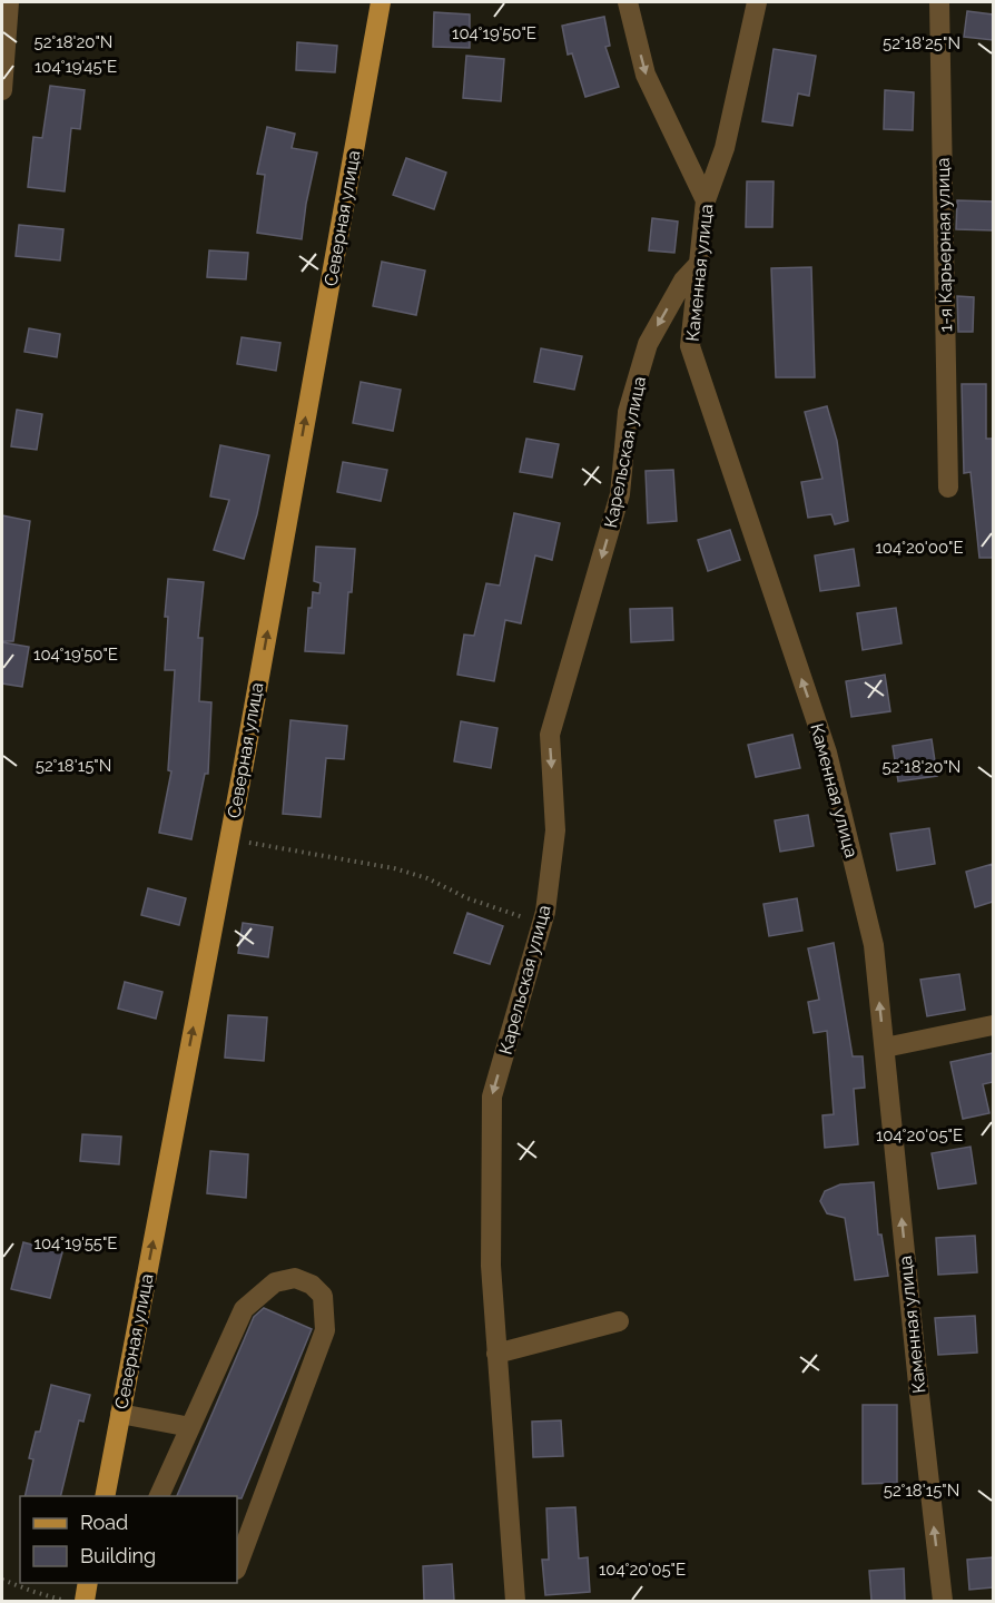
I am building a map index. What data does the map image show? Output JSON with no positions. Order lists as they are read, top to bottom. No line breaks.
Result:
{"streets":{"main road":["Северная улица"],"street":["1-я Карьерная улица","Каменная улица","Карельская улица"]},"crossings":[["Каменная улица","Карельская улица"]],"one_way":["Северная улица","Каменная улица","Карельская улица"],"legend":["Road","Building"],"coordinates":["104°19'50\"E","52°18'20\"N","52°18'25\"N","104°19'45\"E","104°20'00\"E","52°18'15\"N","104°20'05\"E","104°19'55\"E"]}
